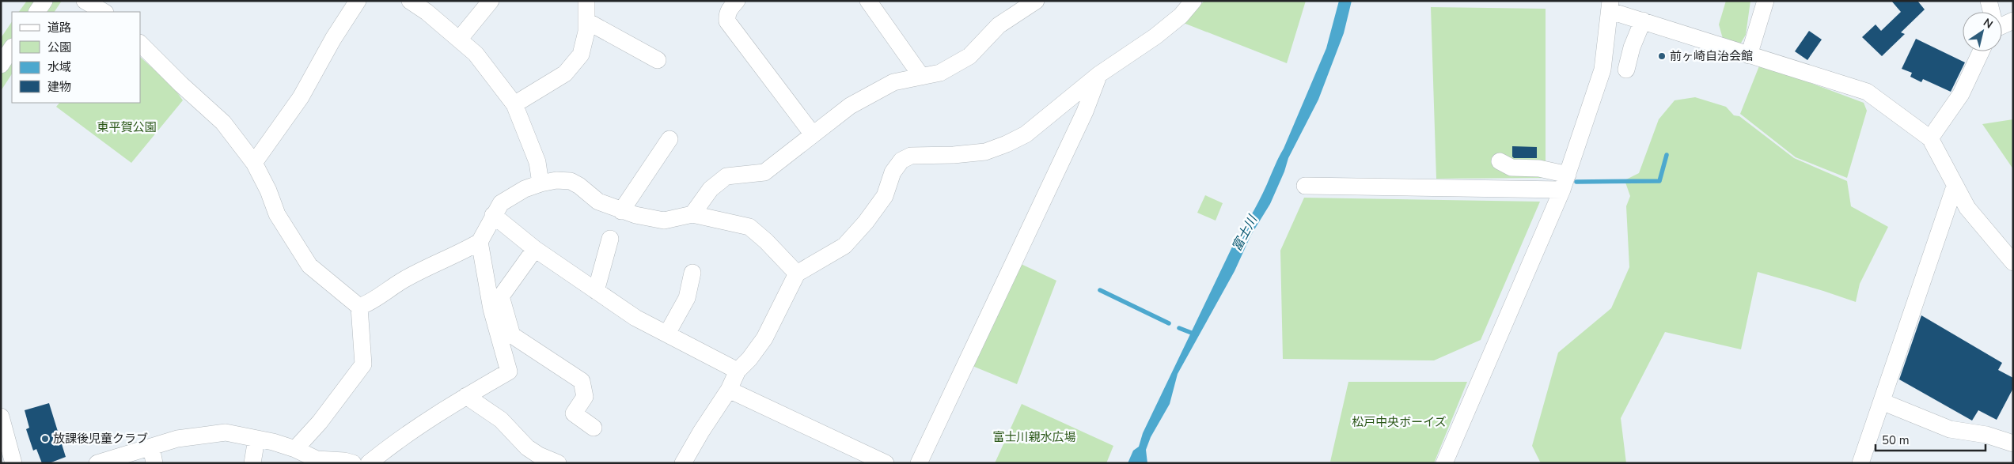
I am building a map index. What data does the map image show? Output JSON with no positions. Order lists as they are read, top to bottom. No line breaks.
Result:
{"water":["富士川"],"parks":["東平賀公園","松戸中央ボーイズ","富士川親水広場"],"places":["前ヶ崎自治会館","放課後児童クラブ"],"legend":["道路","公園","水域","建物"],"scale_bar":"50 m","north":"top right"}
